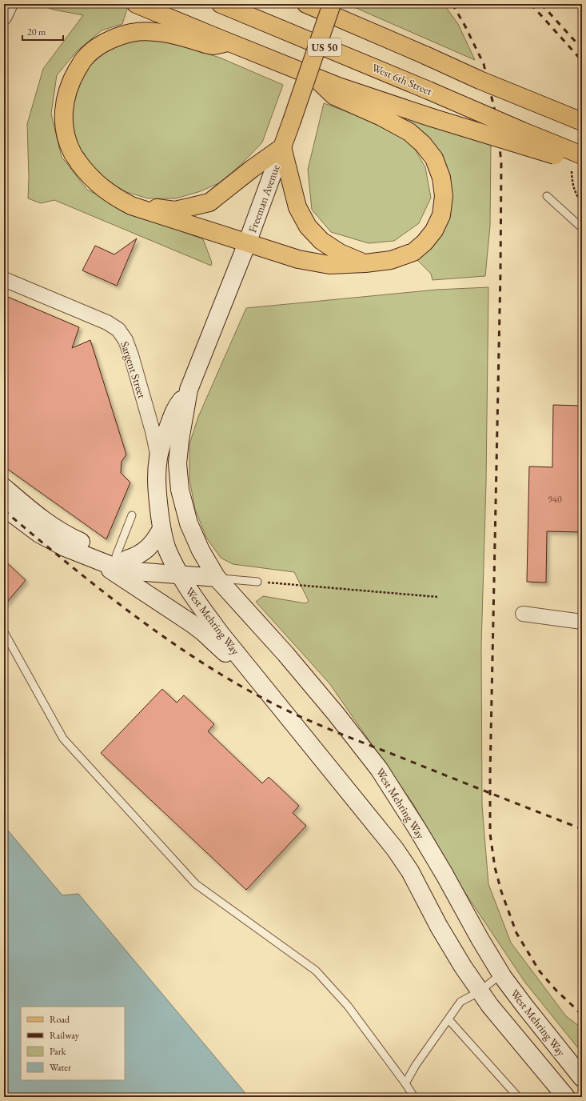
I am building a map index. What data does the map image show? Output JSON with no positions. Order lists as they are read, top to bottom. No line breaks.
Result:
{"streets":{"main road":["US 50","West 6th Street","Freeman Avenue","West Mehring Way"],"street":["Sargent Street"]},"crossings":[["Freeman Avenue","Sargent Street"],["Freeman Avenue","West Mehring Way"]],"house_numbers":["940"],"legend":["Road","Railway","Park","Water"],"scale_bar":"20 m"}
